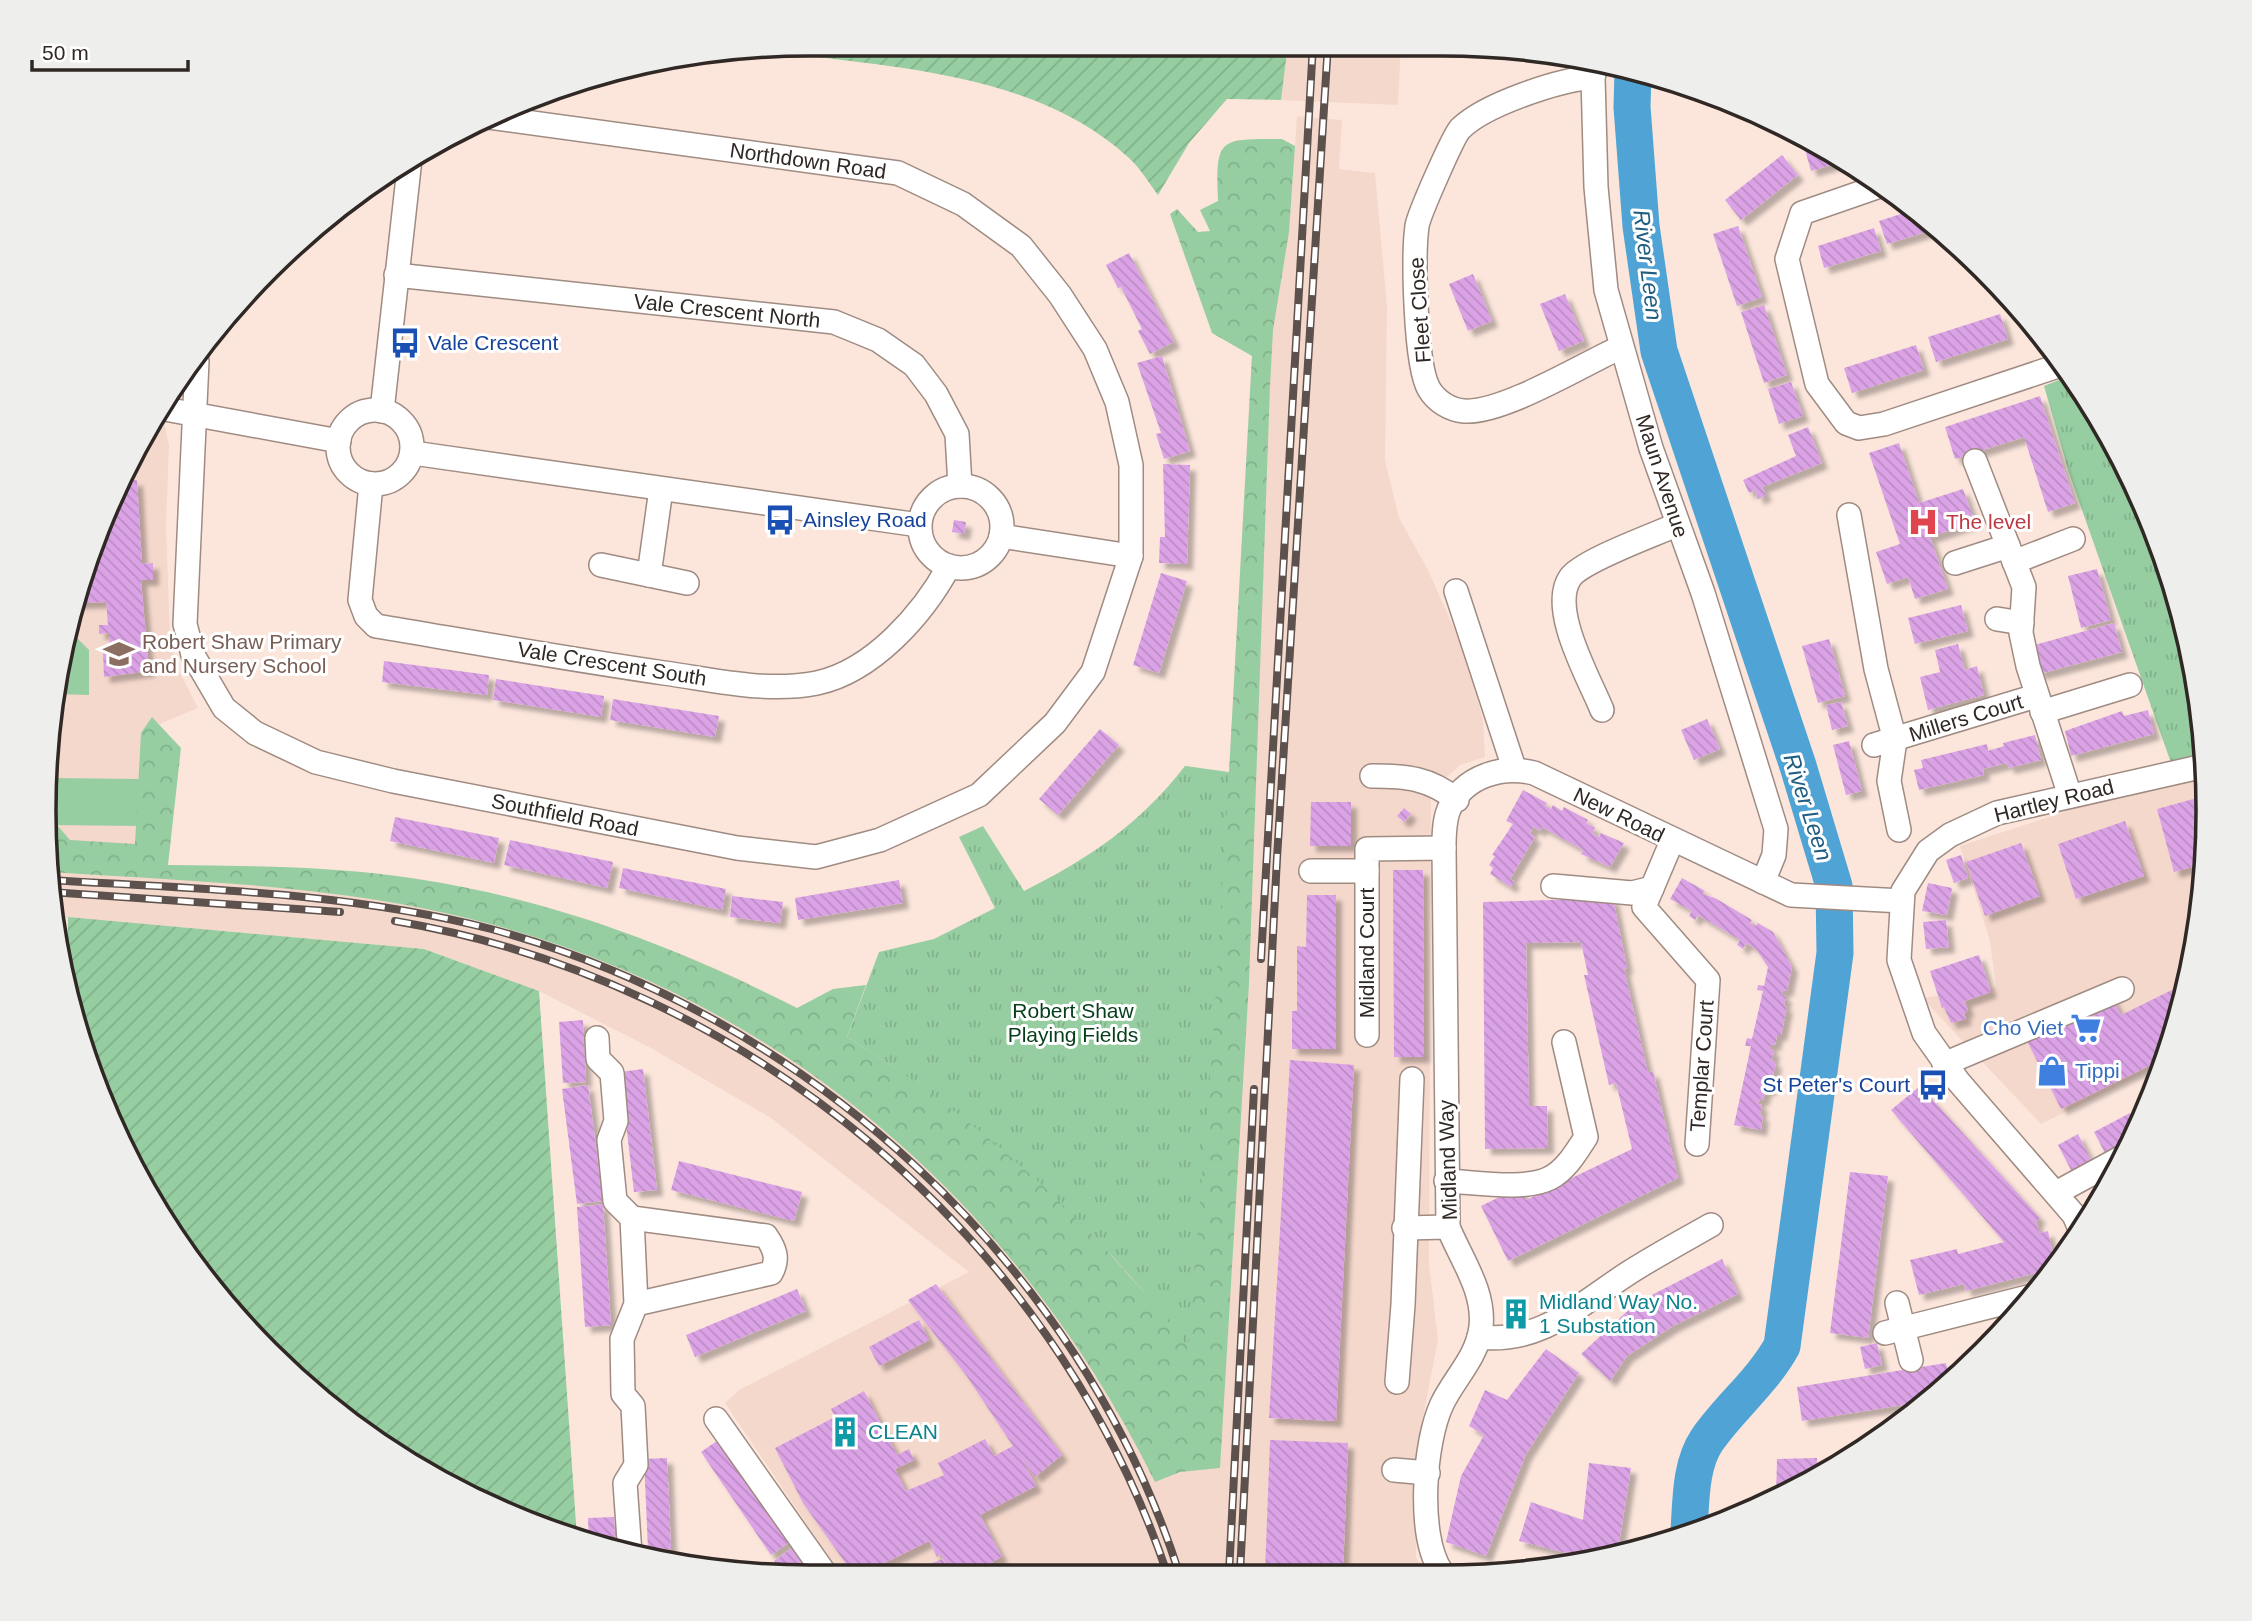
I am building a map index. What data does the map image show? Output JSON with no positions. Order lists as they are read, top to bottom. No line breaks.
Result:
{"streets":{"street":["Northdown Road","Fleet Close","Vale Crescent North","Maun Avenue","Vale Crescent South","Millers Court","Hartley Road","Southfield Road","New Road","Midland Court","Templar Court","Midland Way"]},"crossings":[["Northdown Road","Southfield Road"],["Fleet Close","Maun Avenue"],["Vale Crescent North","Vale Crescent South"],["Maun Avenue","New Road"],["Millers Court","Hartley Road"],["Hartley Road","New Road"],["New Road","Templar Court"],["New Road","Midland Way"],["Midland Court","Midland Way"]],"water":["River Leen"],"parks":["Robert Shaw Playing Fields"],"places":{"bus stop":["Vale Crescent","Ainsley Road","St Peter's Court"],"hospital":["The level"],"school or university":["Robert Shaw Primary and Nursery School"],"supermarket":["Cho Viet"],"shop":["Tippi"],"building":["Midland Way No. 1 Substation","CLEAN"]},"scale_bar":"50 m"}
